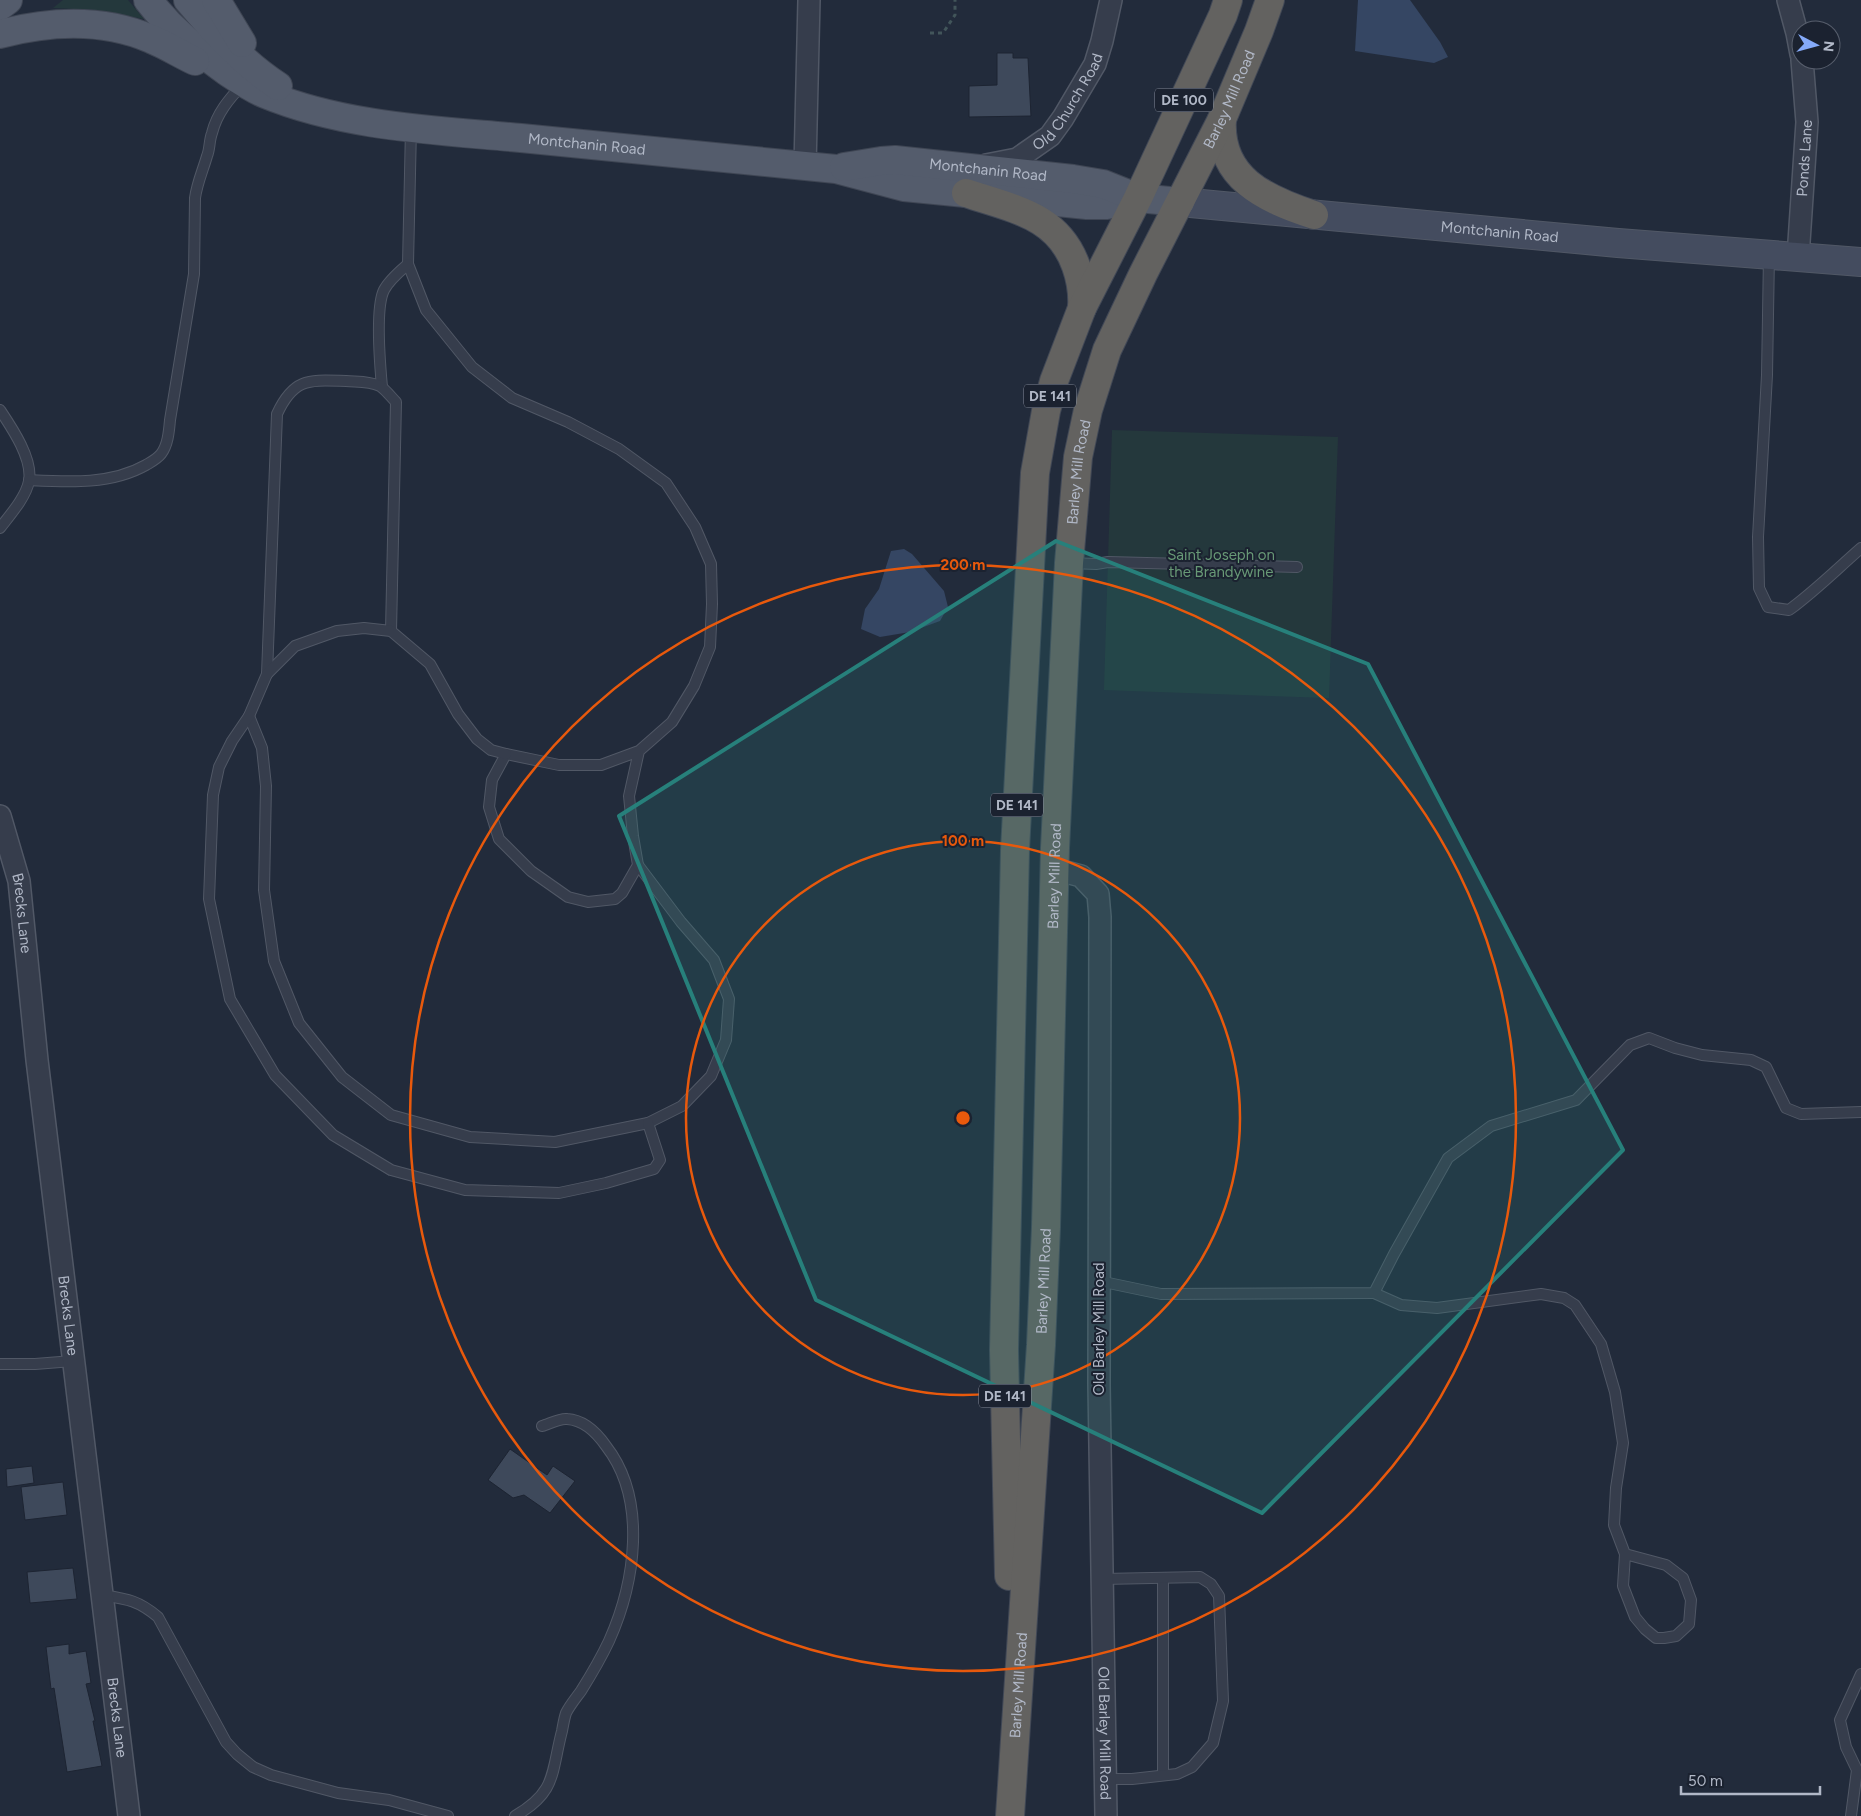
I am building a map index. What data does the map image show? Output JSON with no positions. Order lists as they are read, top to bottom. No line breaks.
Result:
{"streets":{"highway":["Barley Mill Road","DE 100","DE 141"],"main road":["Montchanin Road"],"street":["Old Church Road","Ponds Lane","Brecks Lane","Old Barley Mill Road"]},"crossings":[["Old Church Road","Montchanin Road"],["Barley Mill Road","Montchanin Road"],["Barley Mill Road","Old Barley Mill Road"],["Montchanin Road","Ponds Lane"]],"parks":["Saint Joseph on the Brandywine"],"scale_bar":"50 m","north":"right","rings":["200 m","100 m"]}
